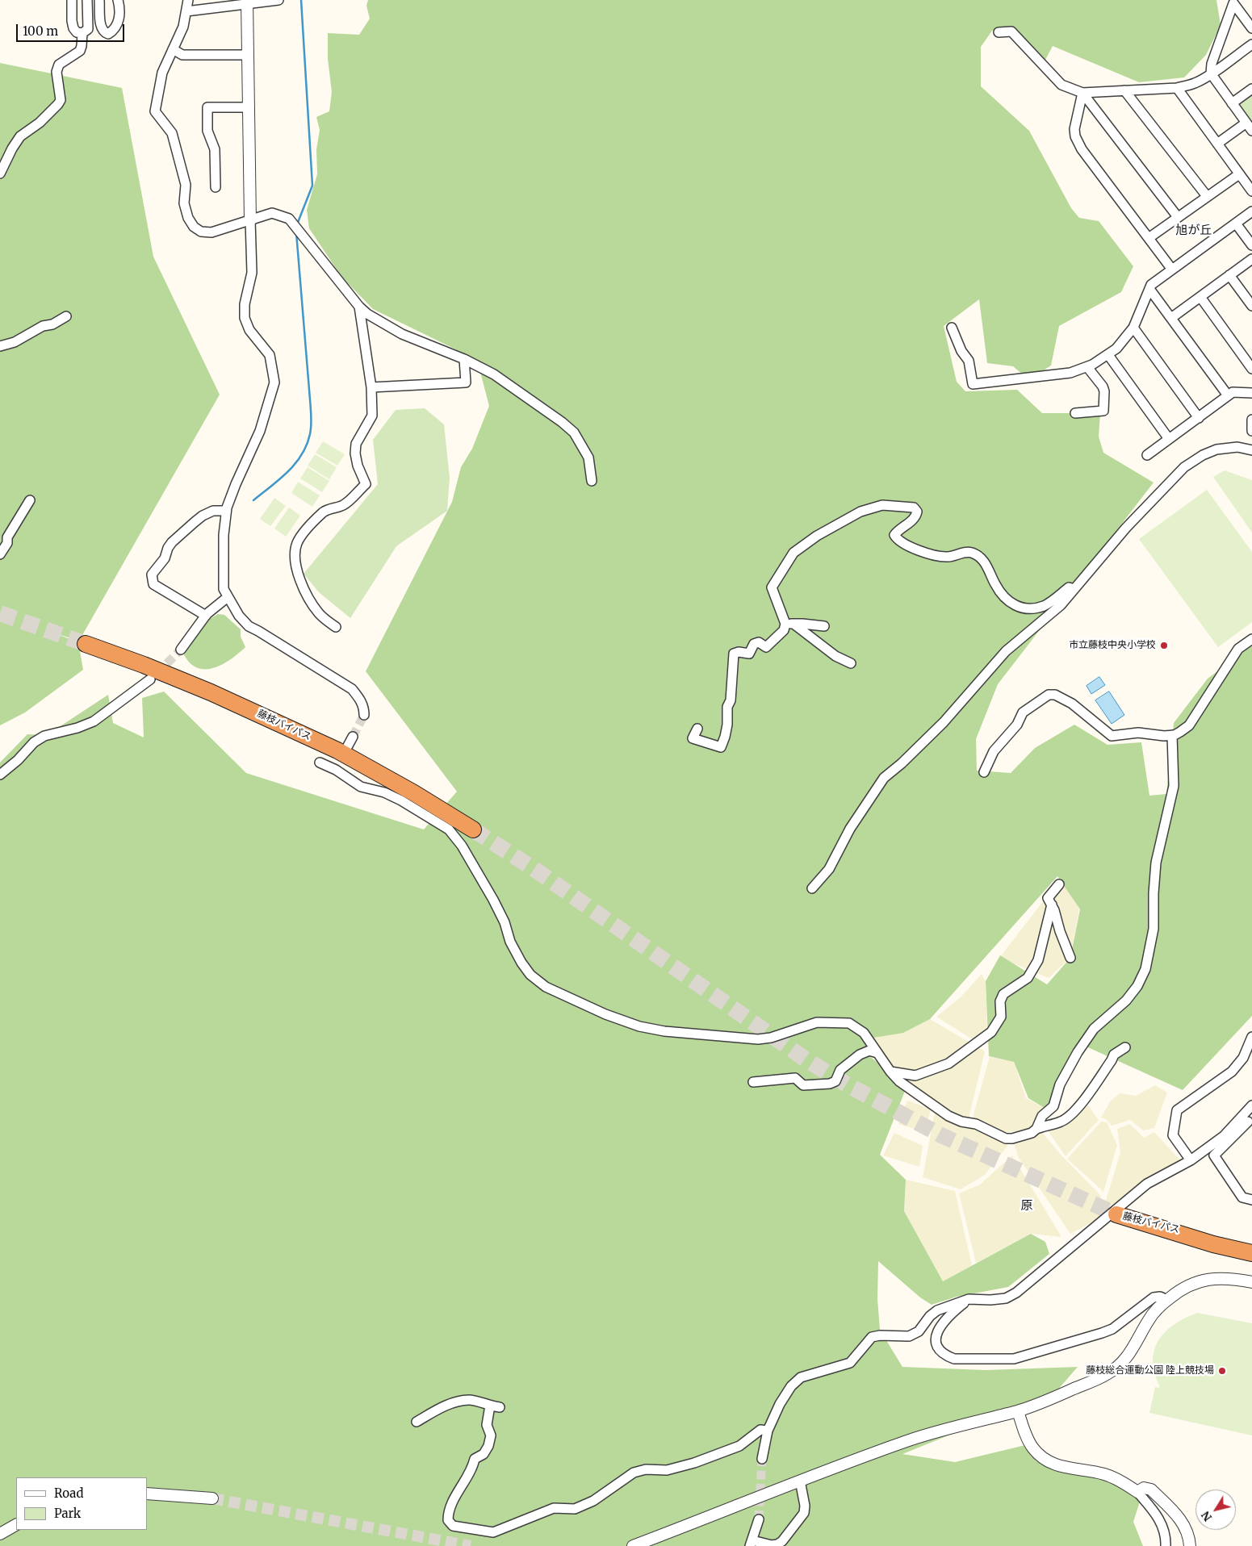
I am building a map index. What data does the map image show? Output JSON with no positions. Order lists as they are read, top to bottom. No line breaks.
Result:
{"streets":{"highway":["藤枝バイパス"]},"districts":["旭が丘","原"],"places":["市立藤枝中央小学校","藤枝総合運動公園 陸上競技場"],"legend":["Road","Park"],"scale_bar":"100 m","north":"bottom left"}
